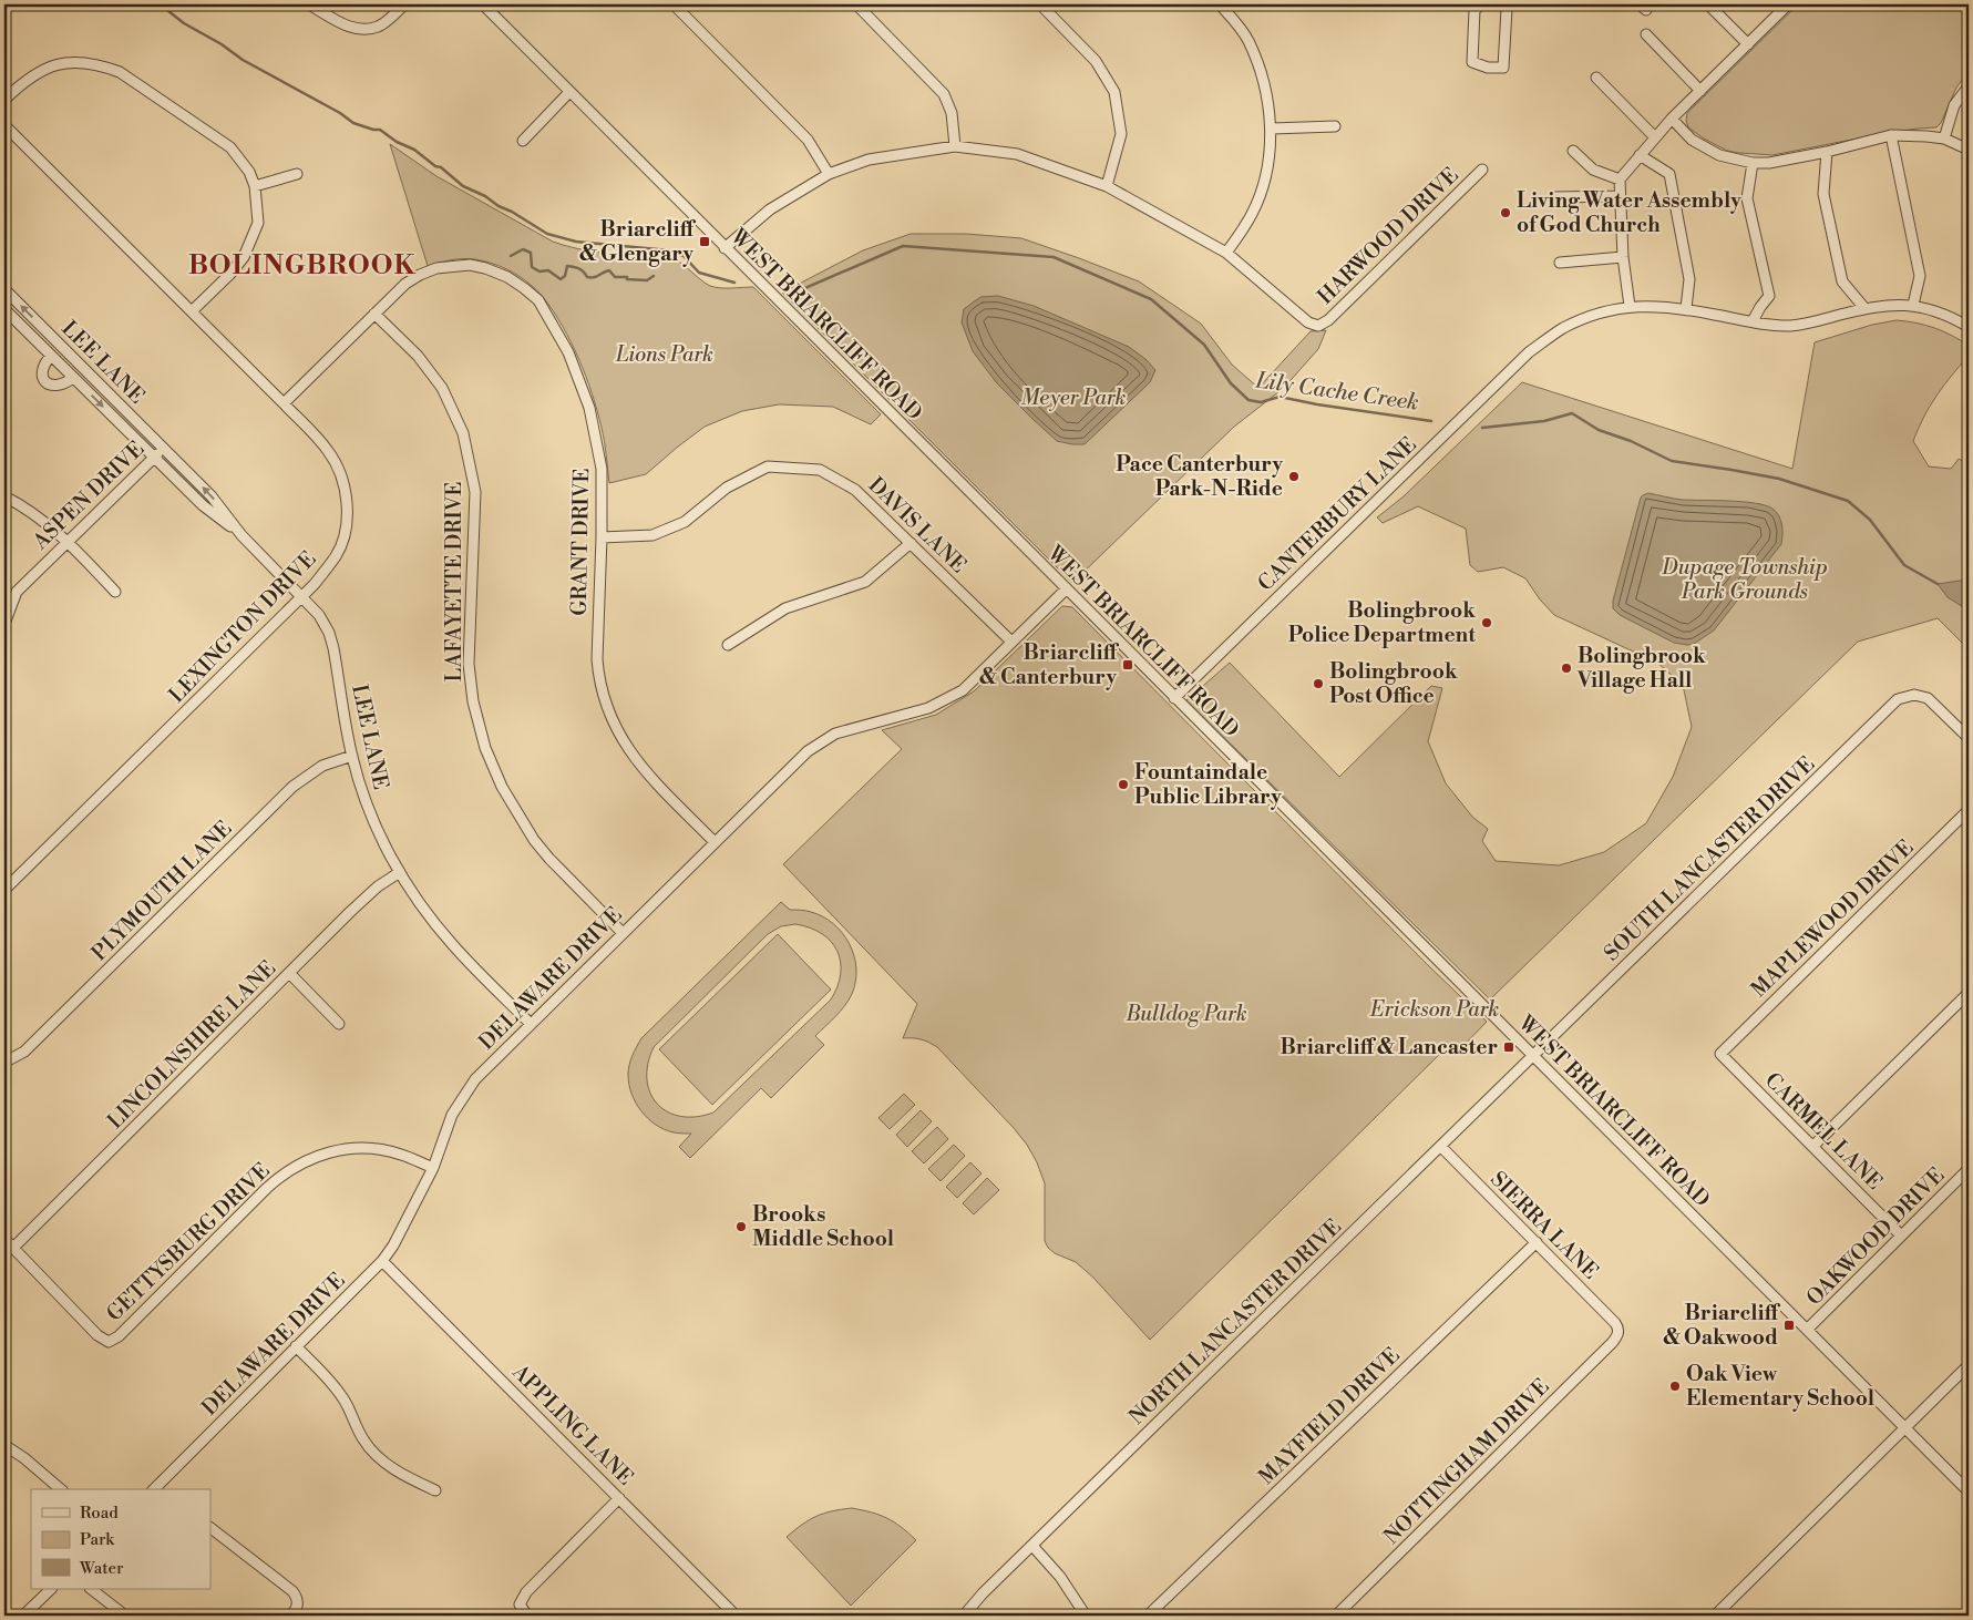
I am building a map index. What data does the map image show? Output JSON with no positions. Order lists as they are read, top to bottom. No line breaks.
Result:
{"streets":{"street":["HARWOOD DRIVE","WEST BRIARCLIFF ROAD","LEE LANE","ASPEN DRIVE","CANTERBURY LANE","DAVIS LANE","GRANT DRIVE","LAFAYETTE DRIVE","LEXINGTON DRIVE","SOUTH LANCASTER DRIVE","PLYMOUTH LANE","MAPLEWOOD DRIVE","DELAWARE DRIVE","LINCOLNSHIRE LANE","CARMEL LANE","SIERRA LANE","OAKWOOD DRIVE","GETTYSBURG DRIVE","NORTH LANCASTER DRIVE","MAYFIELD DRIVE","APPLING LANE","NOTTINGHAM DRIVE"]},"crossings":[["WEST BRIARCLIFF ROAD","CANTERBURY LANE"],["WEST BRIARCLIFF ROAD","SOUTH LANCASTER DRIVE"],["WEST BRIARCLIFF ROAD","DELAWARE DRIVE"],["WEST BRIARCLIFF ROAD","OAKWOOD DRIVE"],["WEST BRIARCLIFF ROAD","NORTH LANCASTER DRIVE"],["LEE LANE","ASPEN DRIVE"],["LEE LANE","LEXINGTON DRIVE"],["LEE LANE","PLYMOUTH LANE"],["LEE LANE","DELAWARE DRIVE"],["LEE LANE","LINCOLNSHIRE LANE"],["DAVIS LANE","GRANT DRIVE"],["DAVIS LANE","DELAWARE DRIVE"],["GRANT DRIVE","LAFAYETTE DRIVE"],["GRANT DRIVE","LEXINGTON DRIVE"],["GRANT DRIVE","DELAWARE DRIVE"],["LAFAYETTE DRIVE","DELAWARE DRIVE"],["SOUTH LANCASTER DRIVE","NORTH LANCASTER DRIVE"],["MAPLEWOOD DRIVE","CARMEL LANE"],["DELAWARE DRIVE","GETTYSBURG DRIVE"],["DELAWARE DRIVE","APPLING LANE"],["LINCOLNSHIRE LANE","GETTYSBURG DRIVE"],["CARMEL LANE","OAKWOOD DRIVE"],["SIERRA LANE","NORTH LANCASTER DRIVE"],["SIERRA LANE","MAYFIELD DRIVE"],["SIERRA LANE","NOTTINGHAM DRIVE"]],"districts":["BOLINGBROOK"],"water":["Lily Cache Creek"],"parks":["Lions Park","Meyer Park","Dupage Township Park Grounds","Erickson Park","Bulldog Park"],"places":{"other":["Living Water Assembly of God Church","Pace Canterbury Park-N-Ride","Bolingbrook Police Department","Bolingbrook Village Hall","Bolingbrook Post Office","Fountaindale Public Library","Brooks Middle School","Oak View Elementary School"],"transit":["Briarcliff & Glengary","Briarcliff & Canterbury","Briarcliff & Lancaster","Briarcliff & Oakwood"]},"legend":["Road","Park","Water"]}
